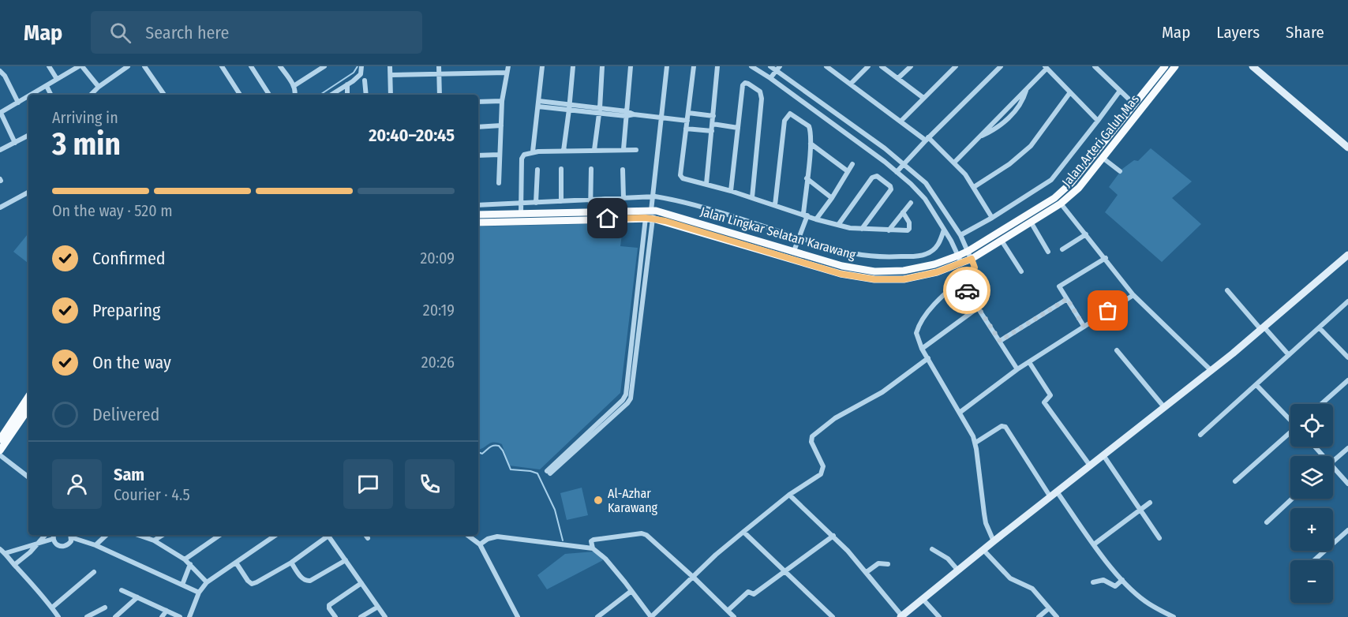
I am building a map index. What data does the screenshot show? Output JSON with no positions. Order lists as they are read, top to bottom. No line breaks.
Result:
{"streets":{"main road":["Jalan Arteri Galuh Mas","Jalan Lingkar Selatan Karawang"]},"crossings":[["Jalan Arteri Galuh Mas","Jalan Lingkar Selatan Karawang"]],"places":["Al-Azhar Karawang"],"page":{"header":"Map","search":"Search here","nav":["Map","Layers","Share"],"heading":["3 min","Arriving in","20:40–20:45"],"panel":["Sam","Courier · 4.5"],"bar":"On the way · 520 m","list":[["Confirmed","20:09"],["Preparing","20:19"],["On the way","20:26"],"Delivered"],"map_buttons":["+","−"]}}
